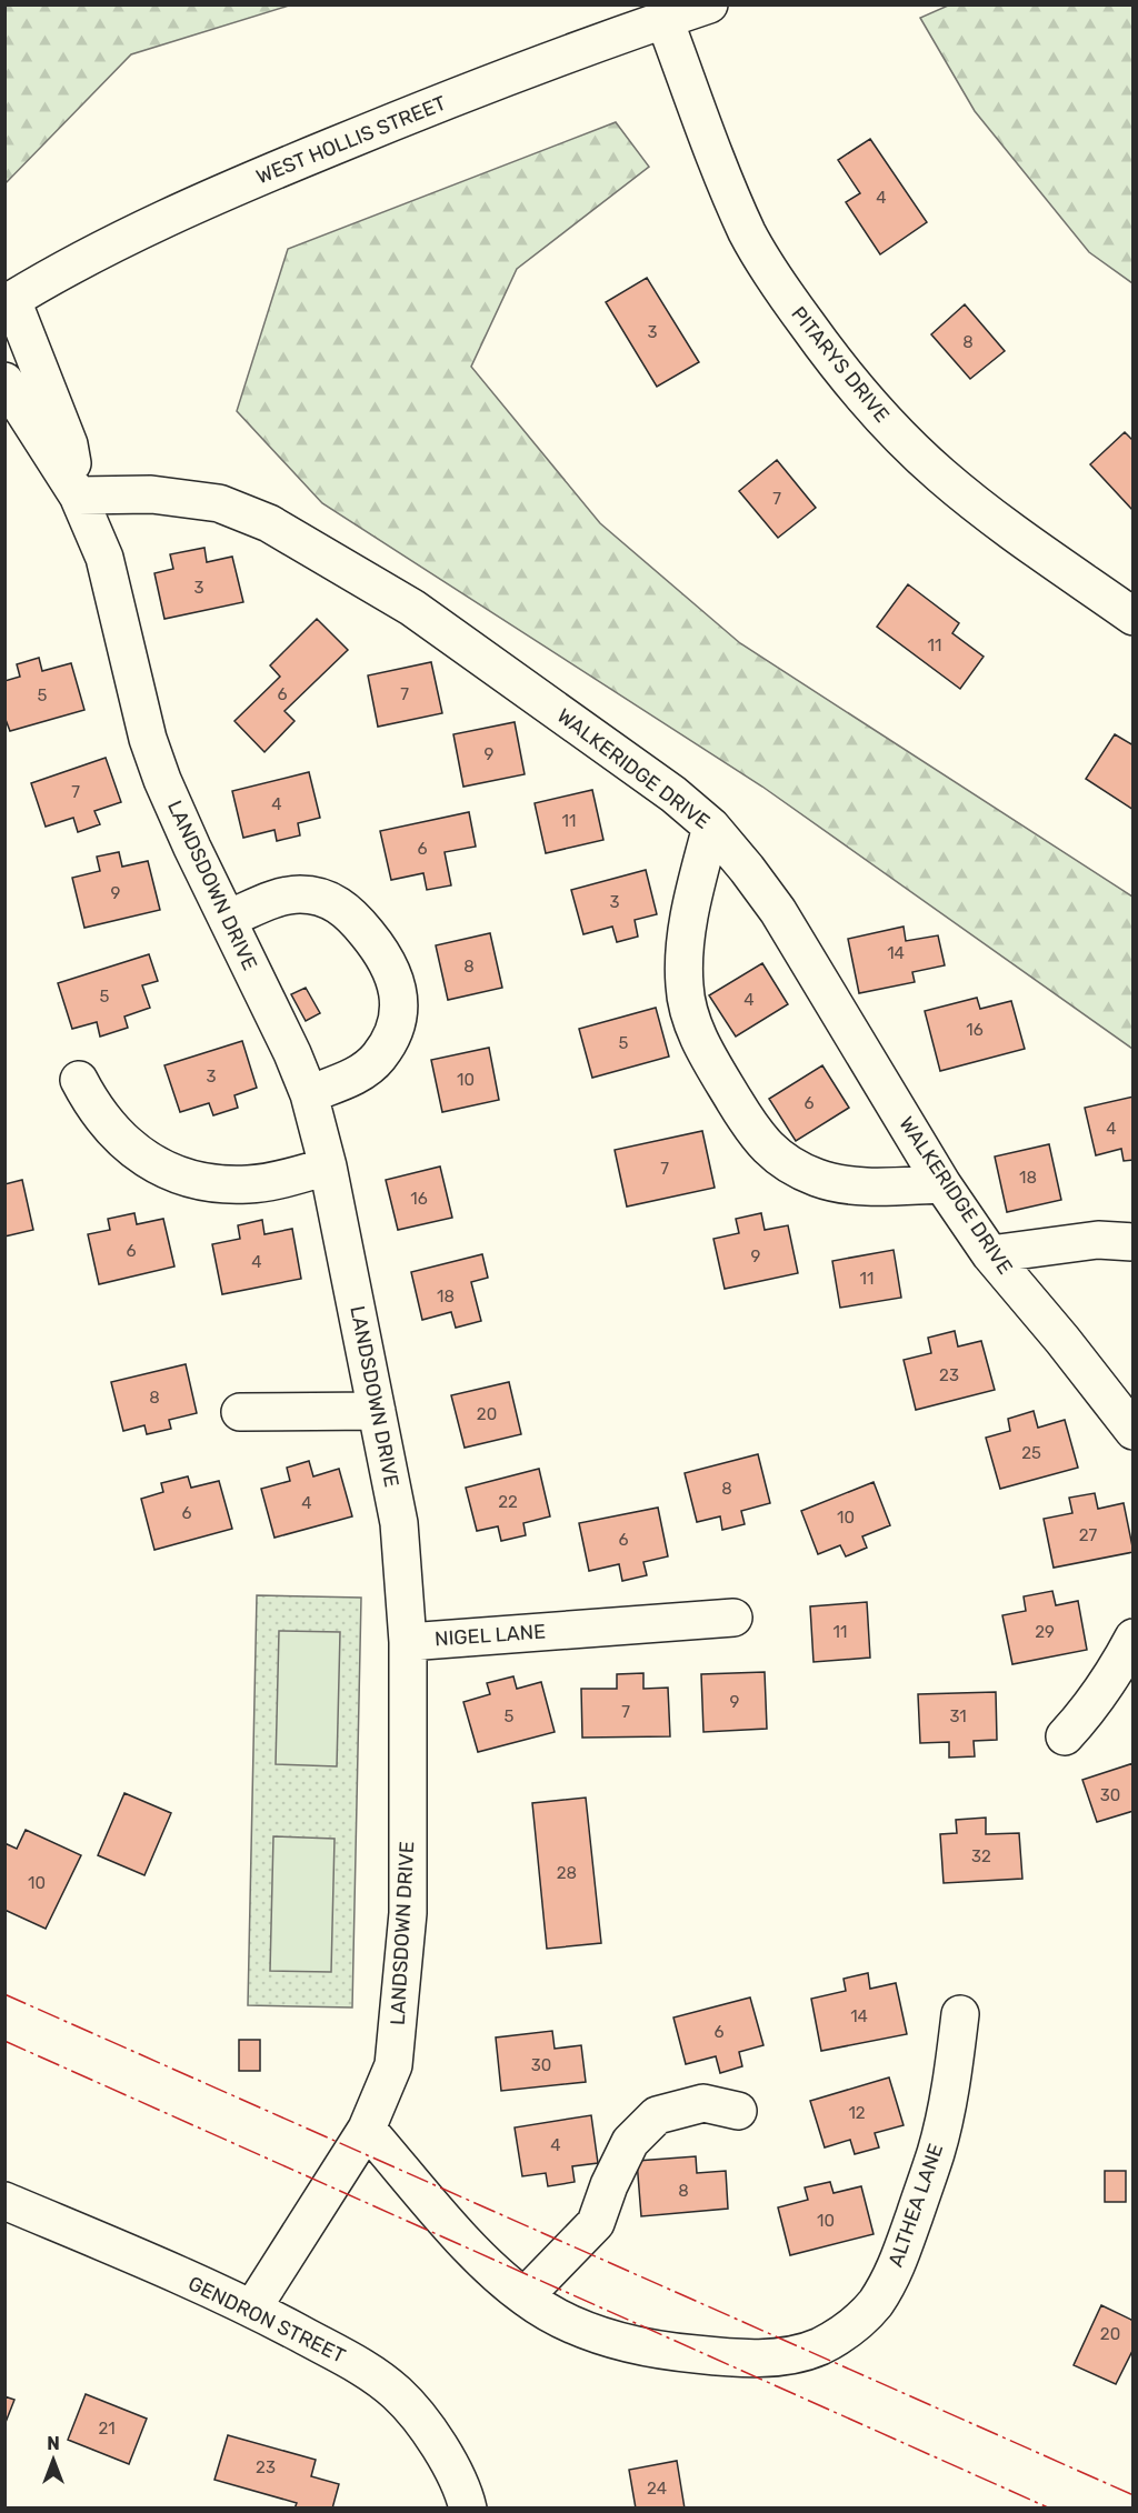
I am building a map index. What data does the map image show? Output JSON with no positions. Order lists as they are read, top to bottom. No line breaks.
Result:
{"streets":{"street":["WEST HOLLIS STREET","PITARYS DRIVE","WALKERIDGE DRIVE","LANDSDOWN DRIVE","NIGEL LANE","ALTHEA LANE","GENDRON STREET"]},"crossings":[["WEST HOLLIS STREET","PITARYS DRIVE"],["WEST HOLLIS STREET","LANDSDOWN DRIVE"],["WALKERIDGE DRIVE","LANDSDOWN DRIVE"],["LANDSDOWN DRIVE","NIGEL LANE"],["LANDSDOWN DRIVE","ALTHEA LANE"],["LANDSDOWN DRIVE","GENDRON STREET"]],"house_numbers":["4","3","8","7","3","11","6","7","5","9","7","4","11","6","9","3","14","8","5","4","16","5","3","10","6","4","7","18","16","6","9","4","11","18","23","8","20","25","8","22","4","6","10","27","6","11","29","9","7","5","31","30","32","28","10","14","6","30","12","4","8","10","20","21","23","24"],"north":"top"}
